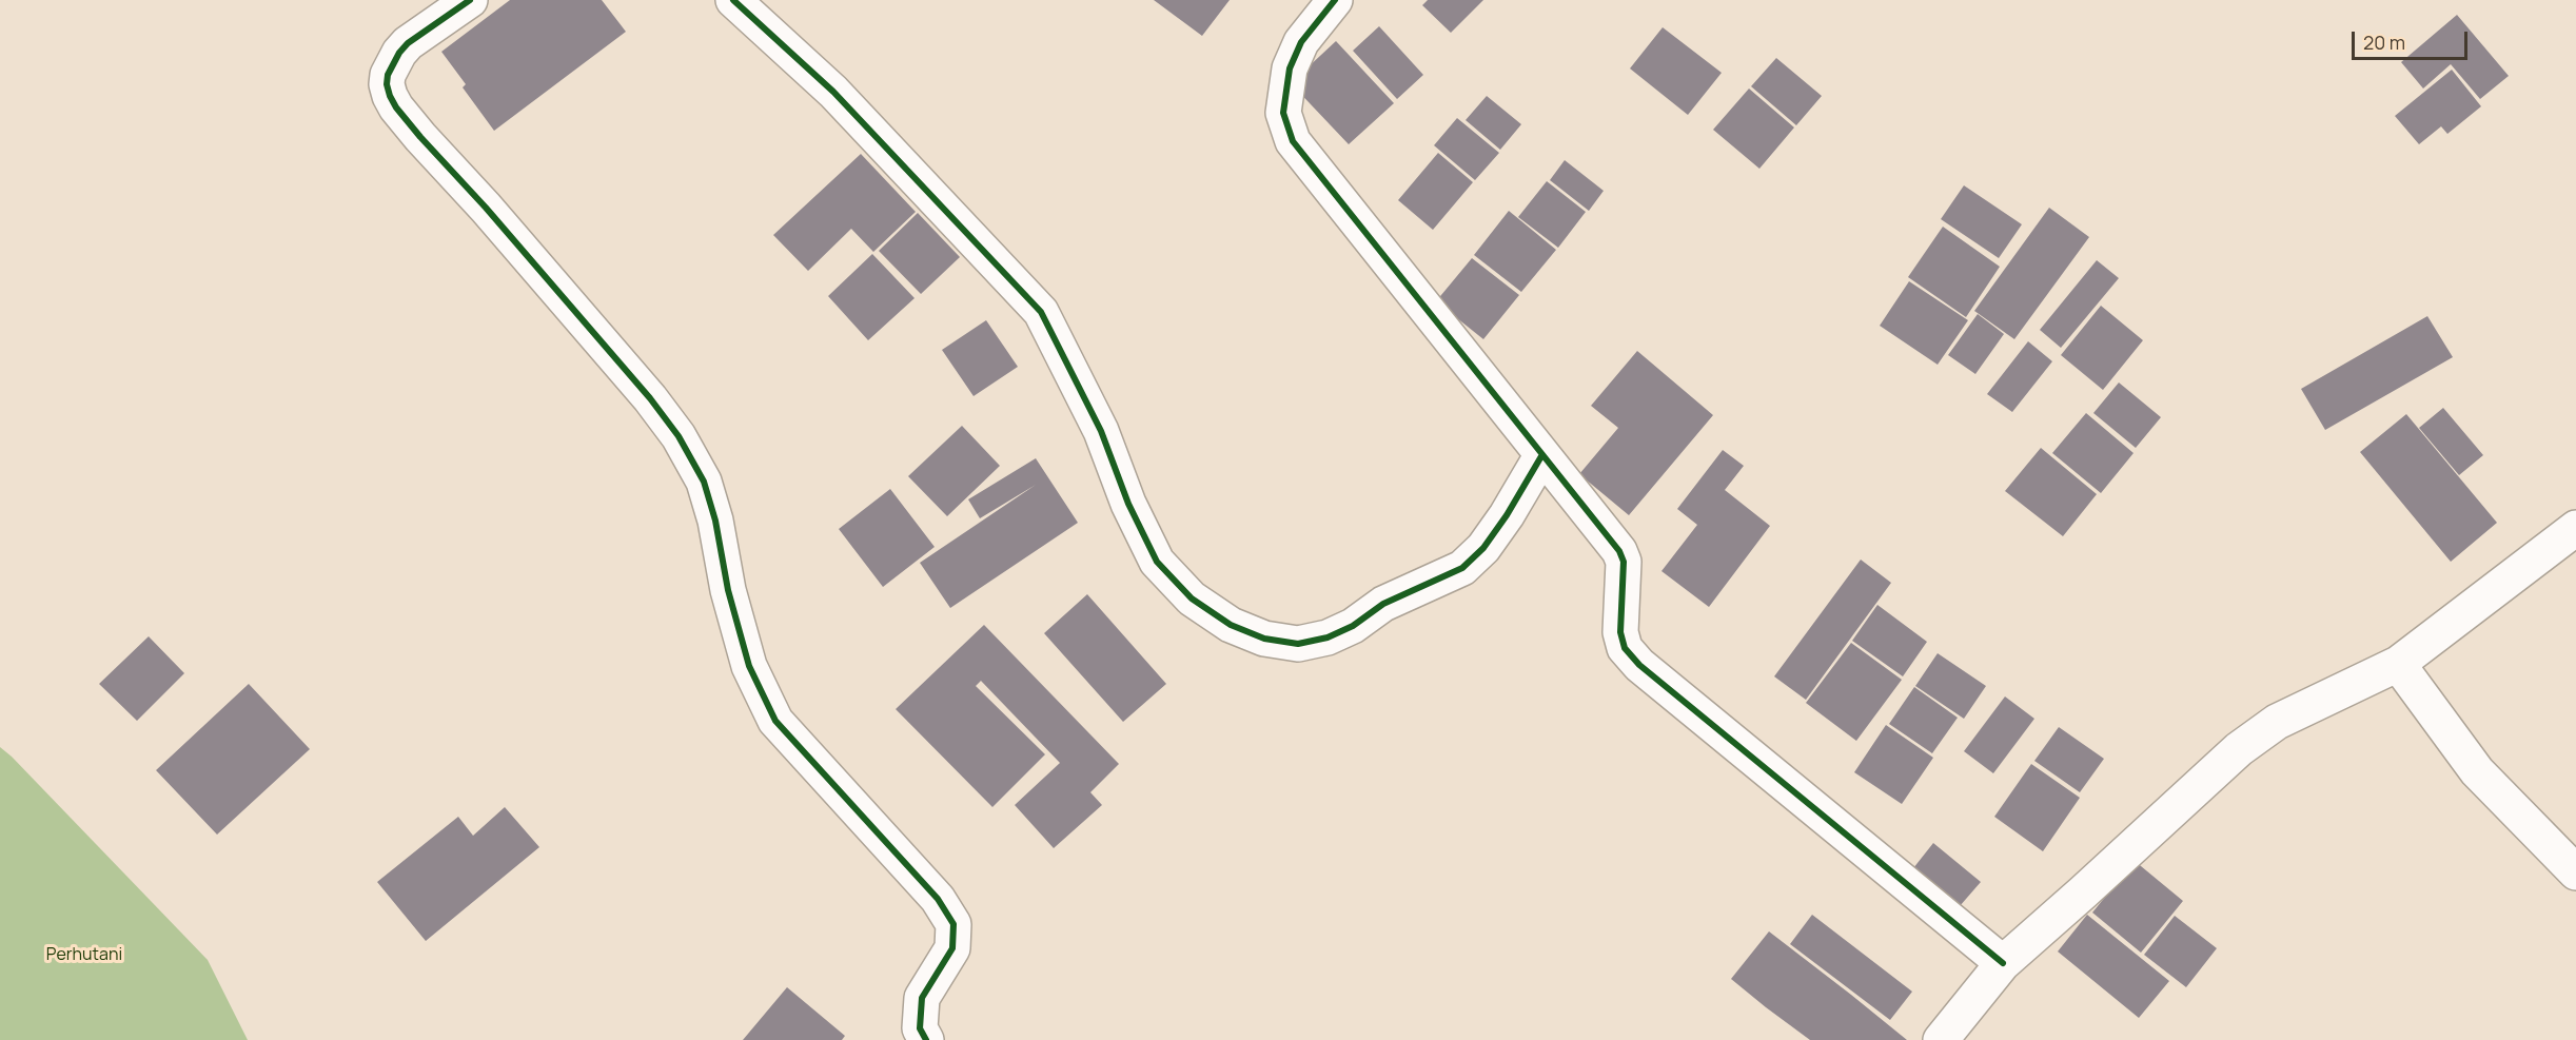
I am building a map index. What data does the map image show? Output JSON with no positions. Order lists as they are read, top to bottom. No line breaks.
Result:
{"parks":["Perhutani"],"scale_bar":"20 m"}
